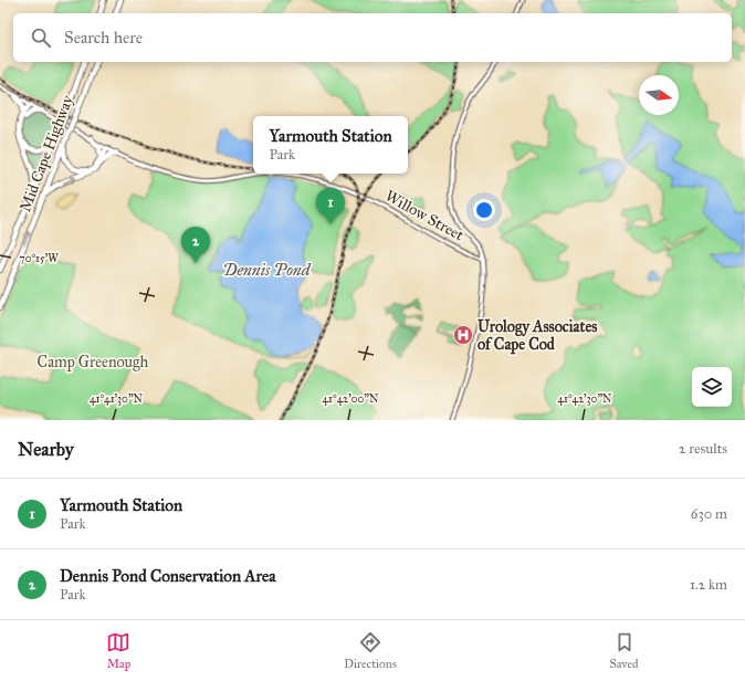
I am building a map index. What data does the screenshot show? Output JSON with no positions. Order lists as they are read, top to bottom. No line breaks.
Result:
{"streets":{"highway":["Mid Cape Highway"],"main road":["Willow Street"]},"water":["Dennis Pond"],"parks":["Camp Greenough"],"places":{"hospital":["Urology Associates of Cape Cod"]},"north":"right","page":{"search":"Search here","popup":["Yarmouth Station","Park"],"pins":["1","2"],"heading":["Nearby","2 results"],"list":[{"mark":"1","name":"Yarmouth Station","note":"Park","value":"630 m"},{"mark":"2","name":"Dennis Pond Conservation Area","note":"Park","value":"1.2 km"}],"nav":["Map","Directions","Saved"]},"coordinates":["70°15'W","41°41'30\"N","41°42'00\"N","41°42'30\"N"]}
